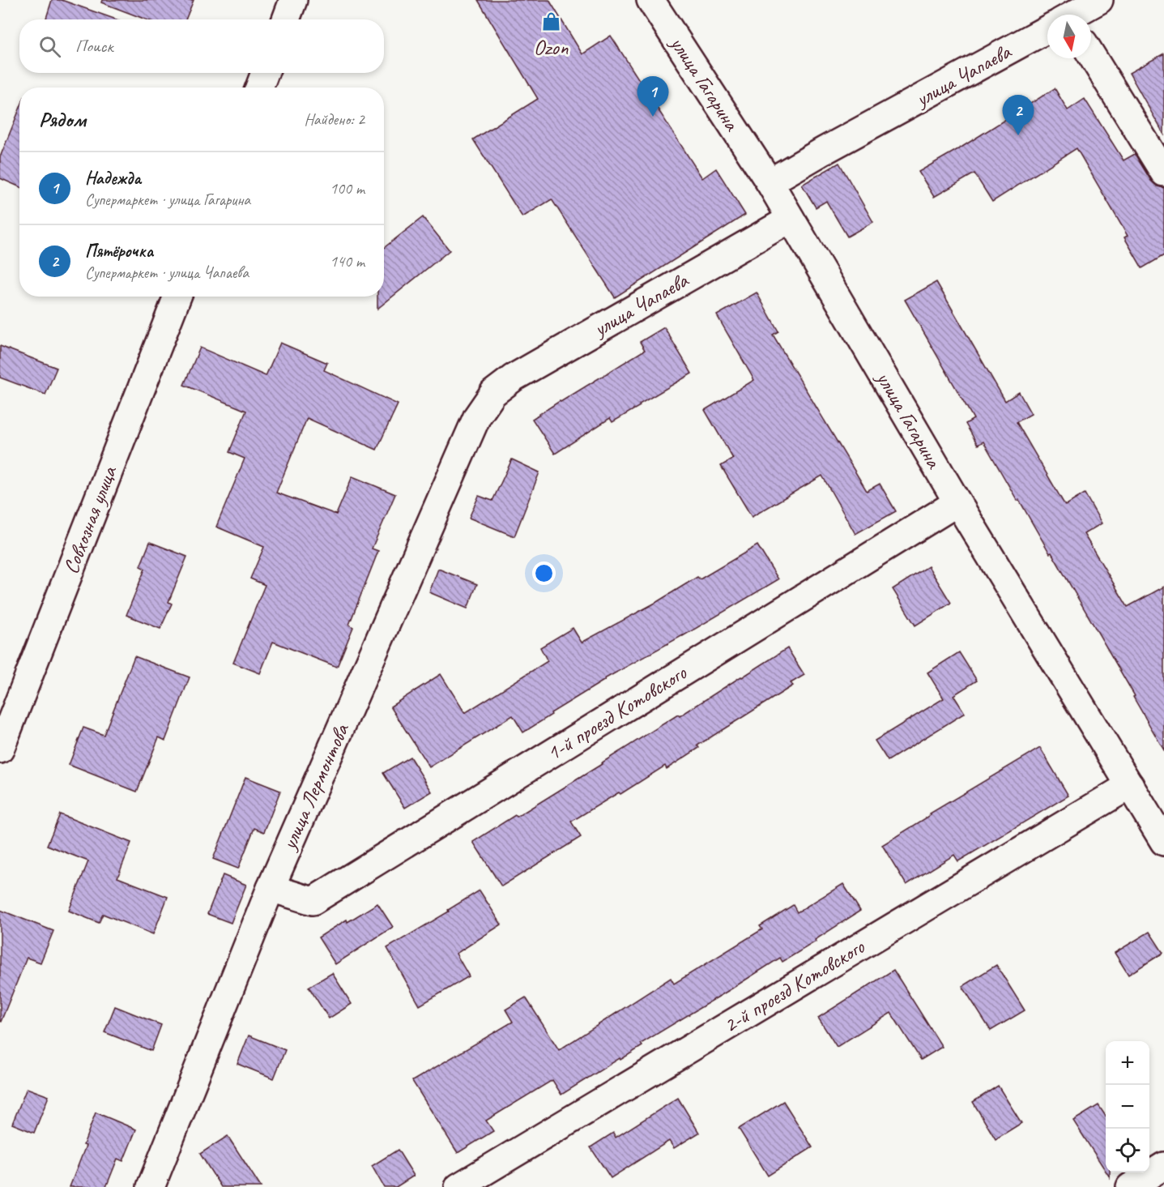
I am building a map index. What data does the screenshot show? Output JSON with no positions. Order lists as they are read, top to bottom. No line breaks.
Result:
{"streets":{"street":["улица Чапаева","улица Гагарина","Совхозная улица","1-й проезд Котовского","улица Лермонтова","2-й проезд Котовского"]},"crossings":[["улица Чапаева","улица Гагарина"],["улица Чапаева","улица Лермонтова"],["улица Гагарина","1-й проезд Котовского"],["улица Гагарина","2-й проезд Котовского"],["1-й проезд Котовского","улица Лермонтова"]],"places":{"shop":["Ozon"]},"north":"bottom","page":{"search":"Поиск","pins":["1","2"],"heading":["Рядом","Найдено: 2"],"list":[{"mark":"1","name":"Надежда","note":"Супермаркет · улица Гагарина","value":"100 m"},{"mark":"2","name":"Пятёрочка","note":"Супермаркет · улица Чапаева","value":"140 m"}],"map_buttons":["+","−"]}}
